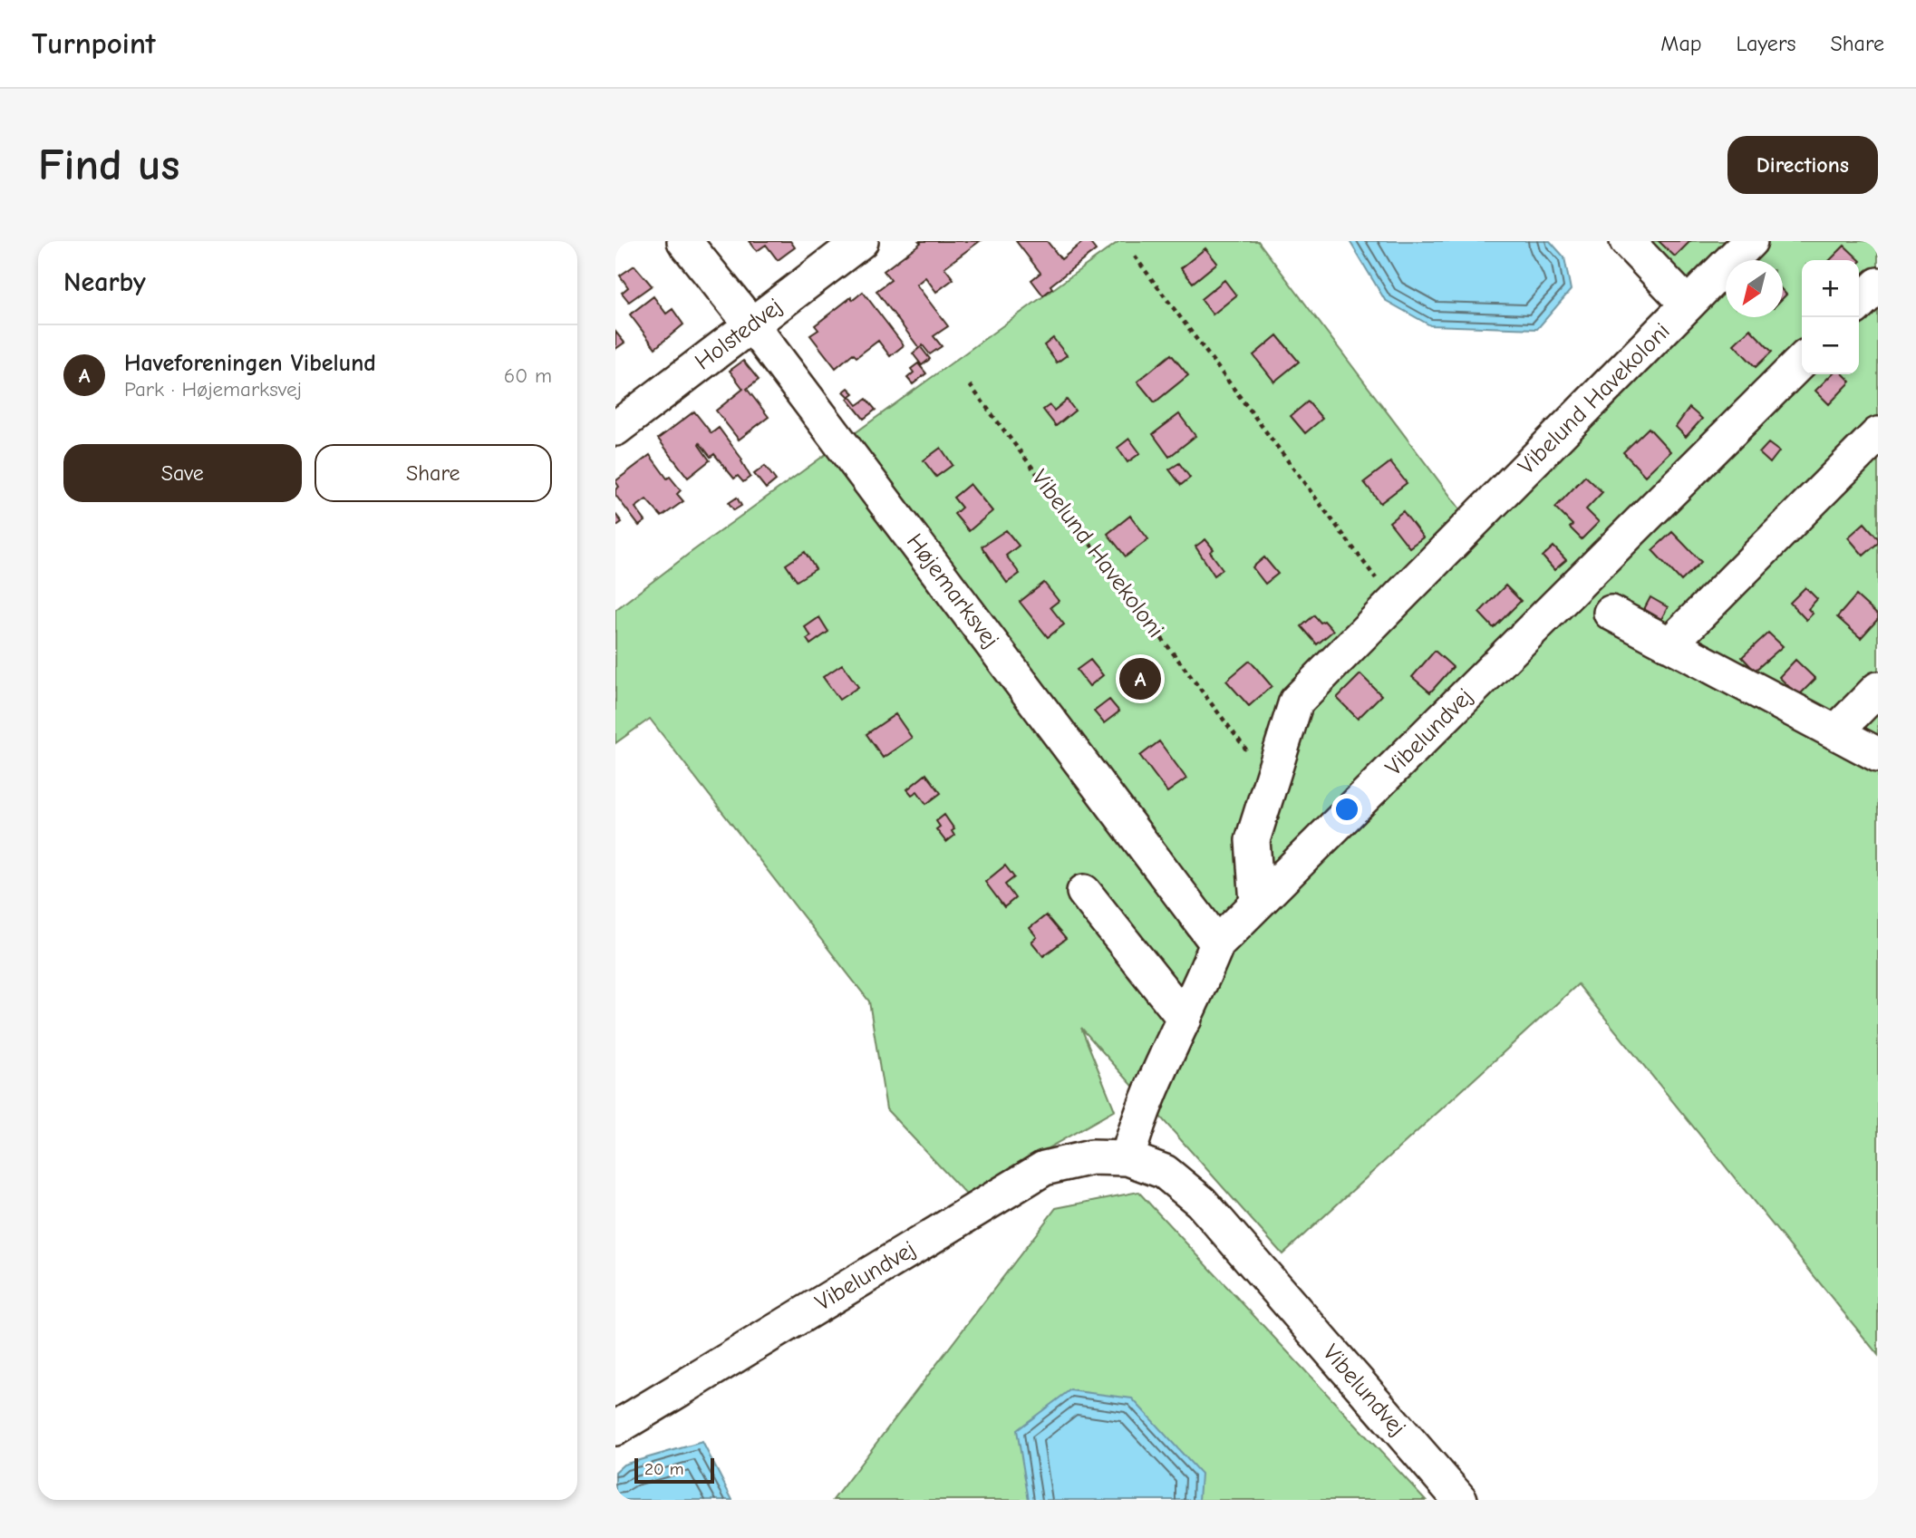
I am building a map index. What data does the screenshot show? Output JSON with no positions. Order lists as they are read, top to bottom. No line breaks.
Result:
{"streets":{"street":["Holstedvej","Vibelund Havekoloni","Højemarksvej","Vibelundvej"]},"crossings":[["Holstedvej","Højemarksvej"],["Vibelund Havekoloni","Vibelundvej"],["Højemarksvej","Vibelundvej"]],"scale_bar":"20 m","north":"bottom left","page":{"header":"Turnpoint","nav":["Map","Layers","Share"],"buttons":["Directions",["Save","Share"]],"title":"Find us","heading":"Nearby","map_buttons":["+","−"],"list":[{"mark":"A","name":"Haveforeningen Vibelund","note":"Park · Højemarksvej","value":"60 m"}],"pins":"A","scale":"20 m"}}
